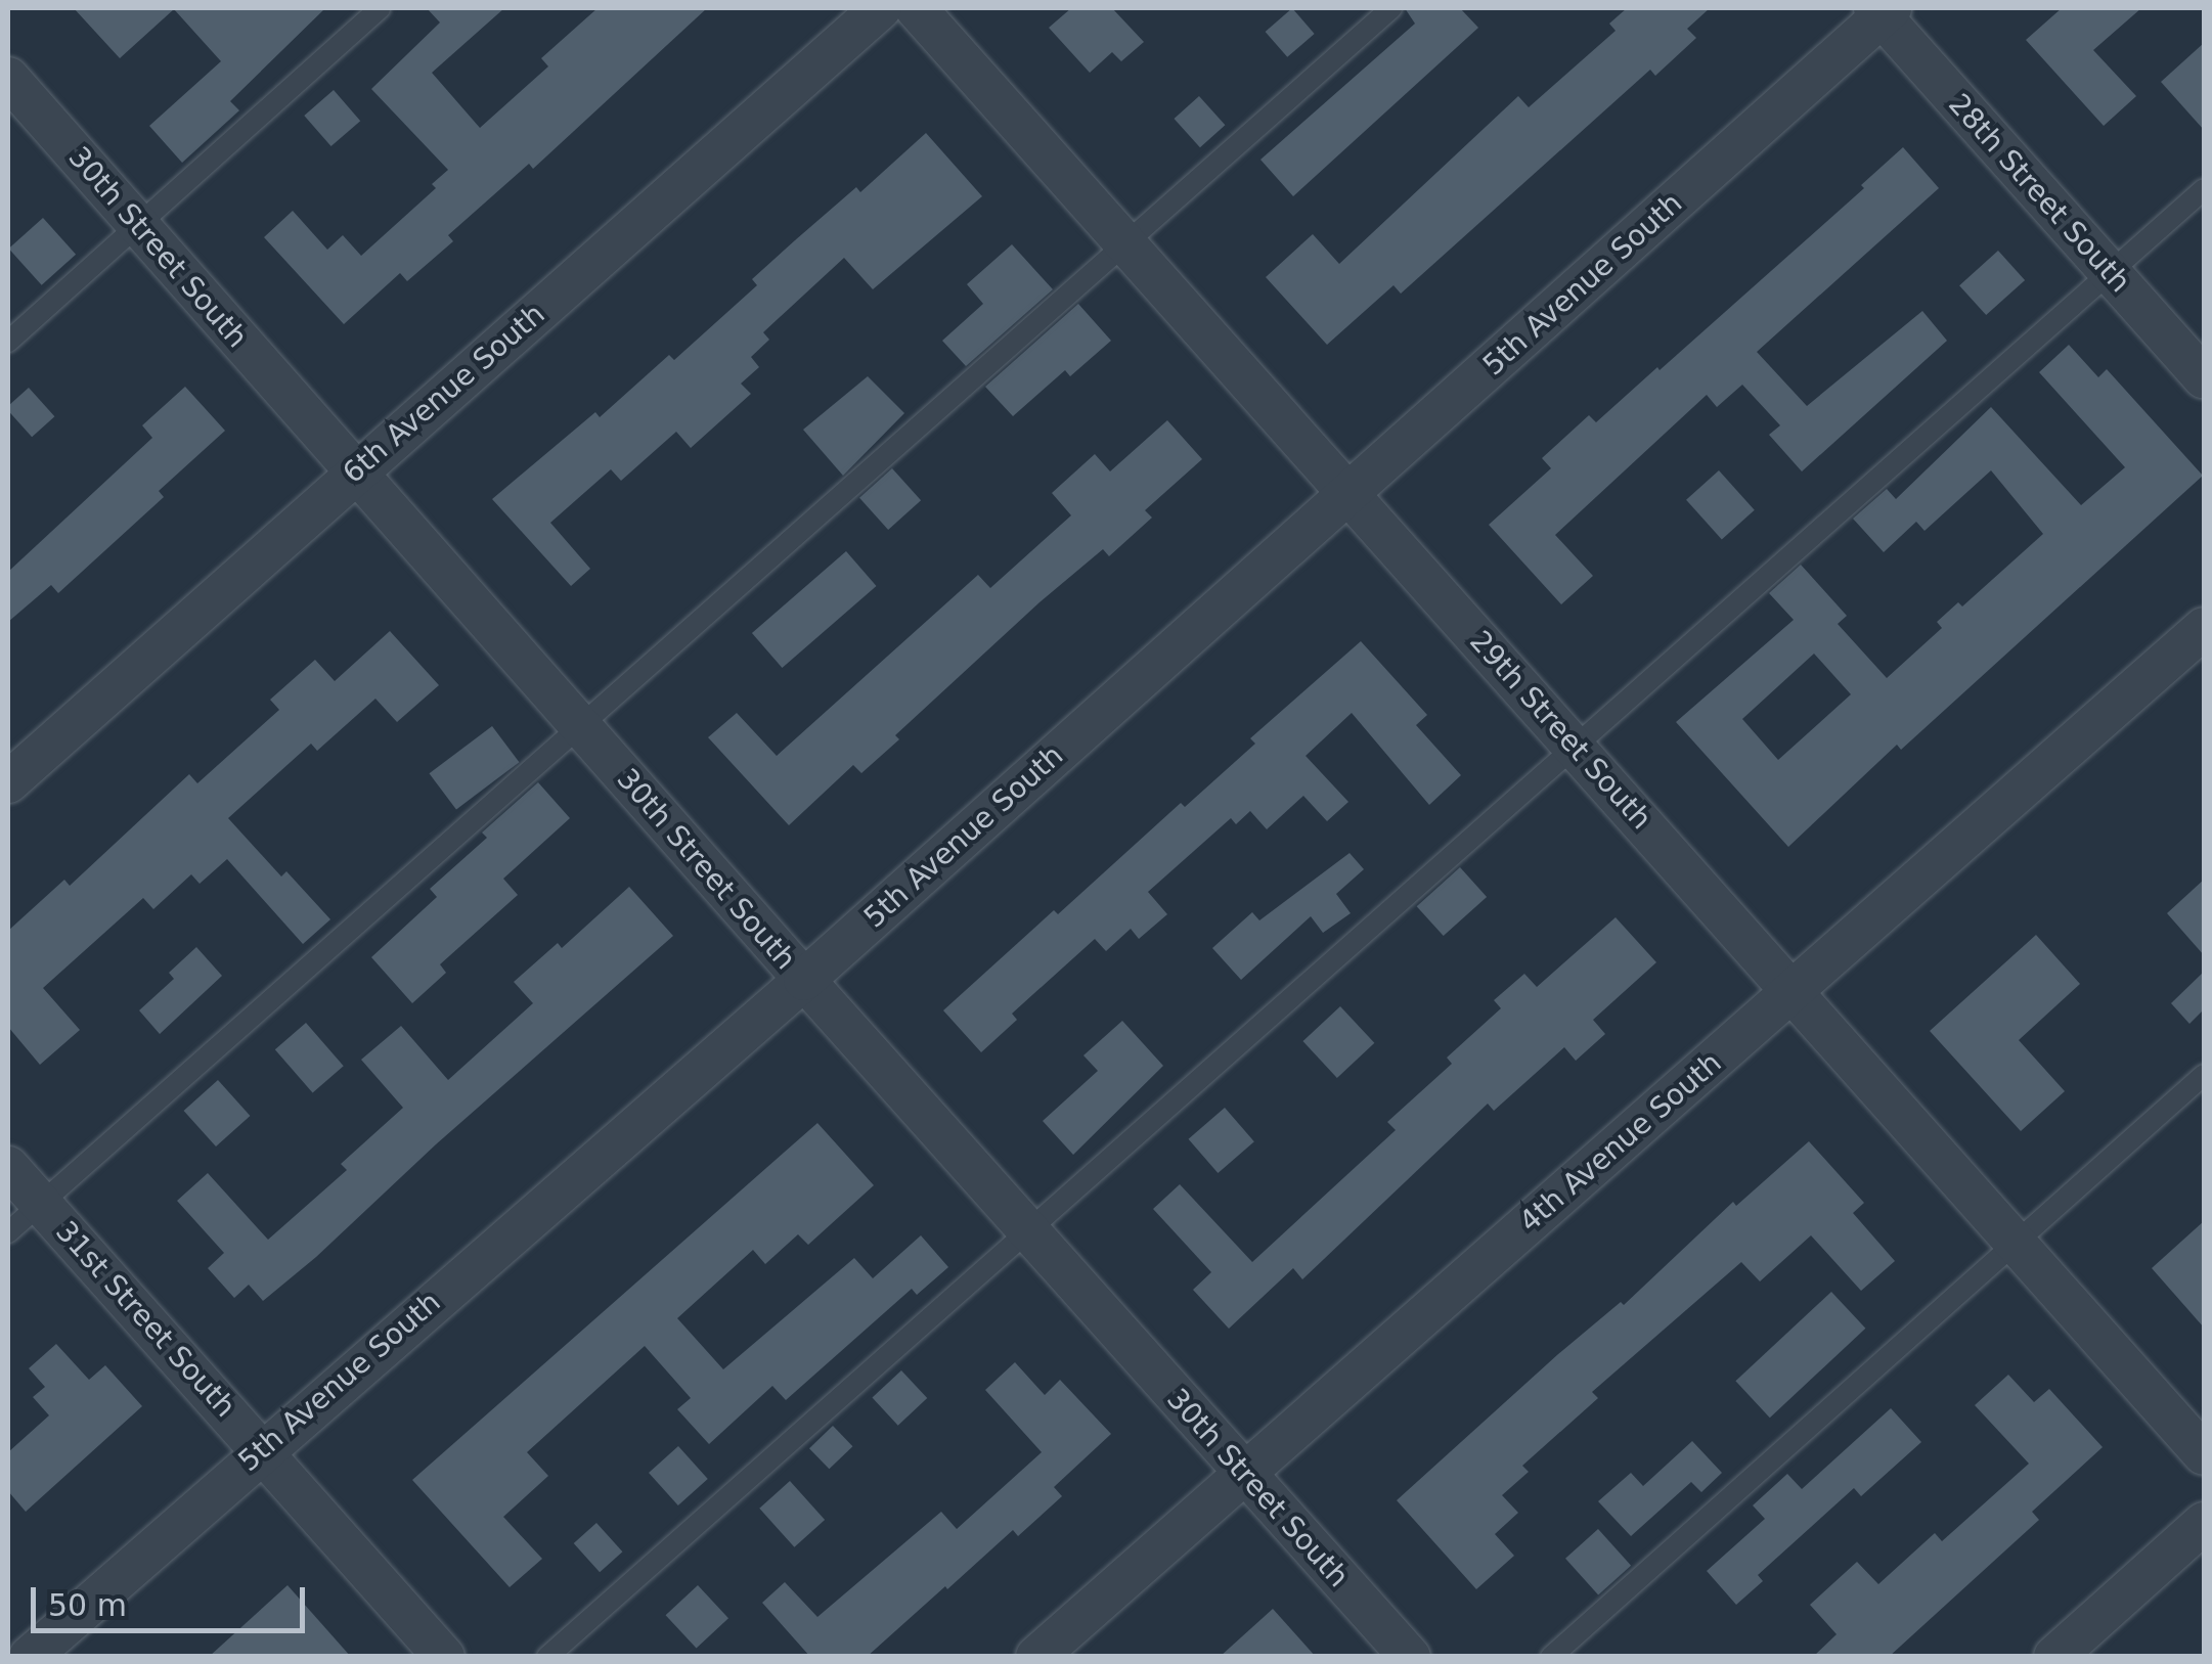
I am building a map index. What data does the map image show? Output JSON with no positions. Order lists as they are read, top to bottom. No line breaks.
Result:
{"streets":{"street":["28th Street South","30th Street South","5th Avenue South","6th Avenue South","29th Street South","4th Avenue South","31st Street South"]},"crossings":[["28th Street South","5th Avenue South"],["30th Street South","5th Avenue South"],["30th Street South","6th Avenue South"],["30th Street South","4th Avenue South"],["5th Avenue South","29th Street South"],["5th Avenue South","31st Street South"],["29th Street South","4th Avenue South"]],"scale_bar":"50 m"}
